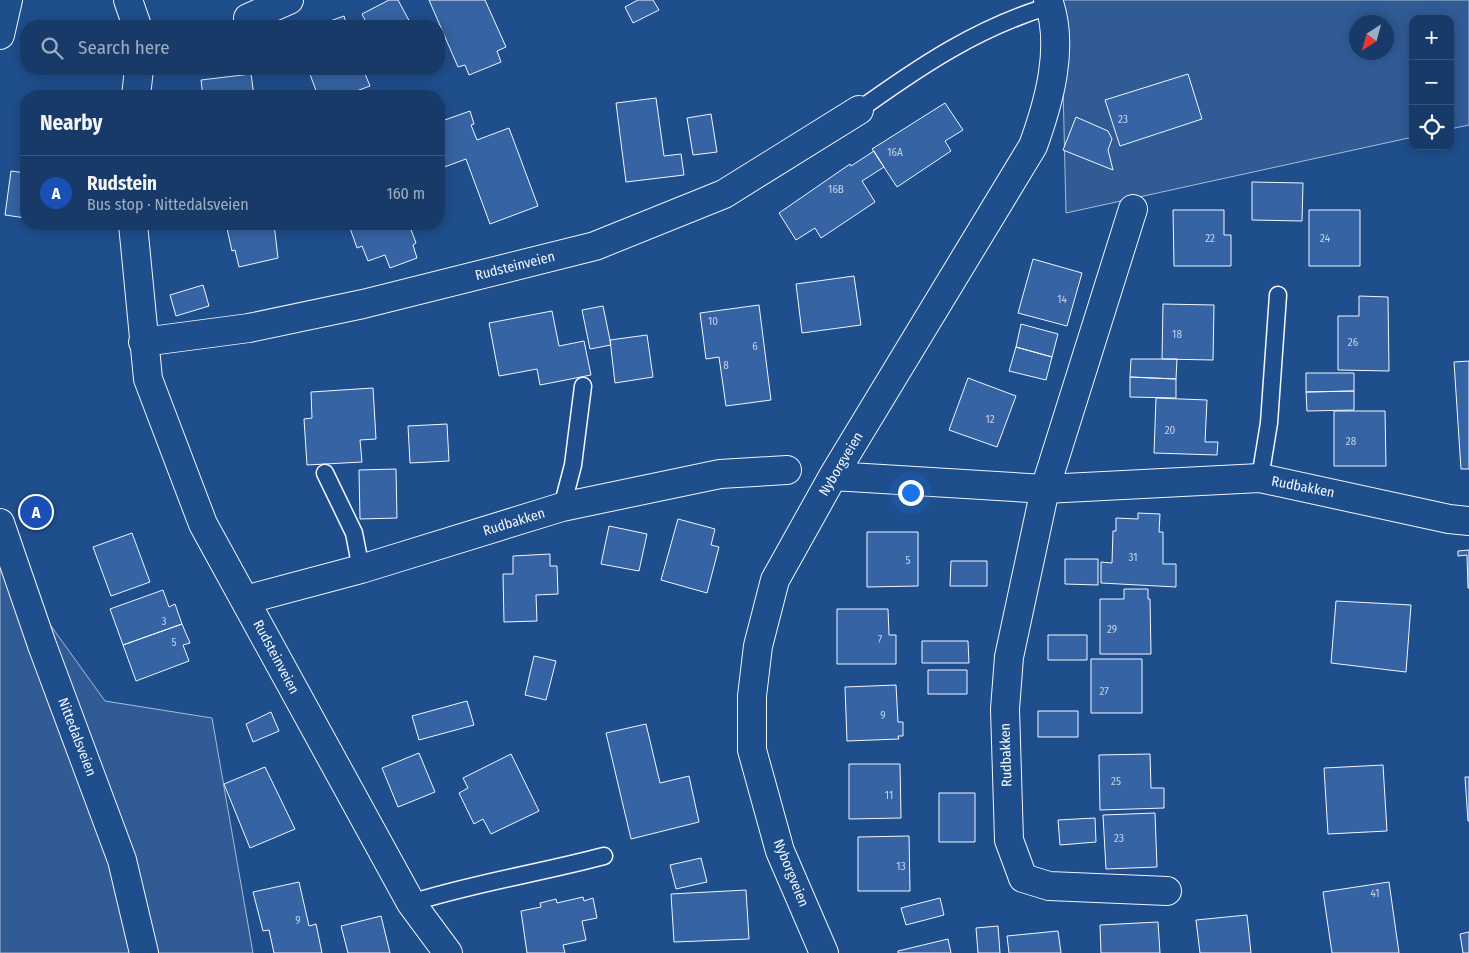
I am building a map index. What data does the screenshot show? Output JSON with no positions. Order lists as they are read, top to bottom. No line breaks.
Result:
{"streets":{"street":["Rudsteinveien","Nyborgveien","Rudbakken","Nittedalsveien"]},"crossings":[["Rudsteinveien","Rudbakken"],["Nyborgveien","Rudbakken"]],"house_numbers":["23","16A","16B","22","24","14","10","18","26","6","8","12","20","28","31","5","3","29","7","5","27","9","25","11","23","13","41","9"],"north":"bottom left","page":{"map_buttons":["+","−"],"search":"Search here","heading":"Nearby","list":[{"mark":"A","name":"Rudstein","note":"Bus stop · Nittedalsveien","value":"160 m"}],"pins":"A"}}
